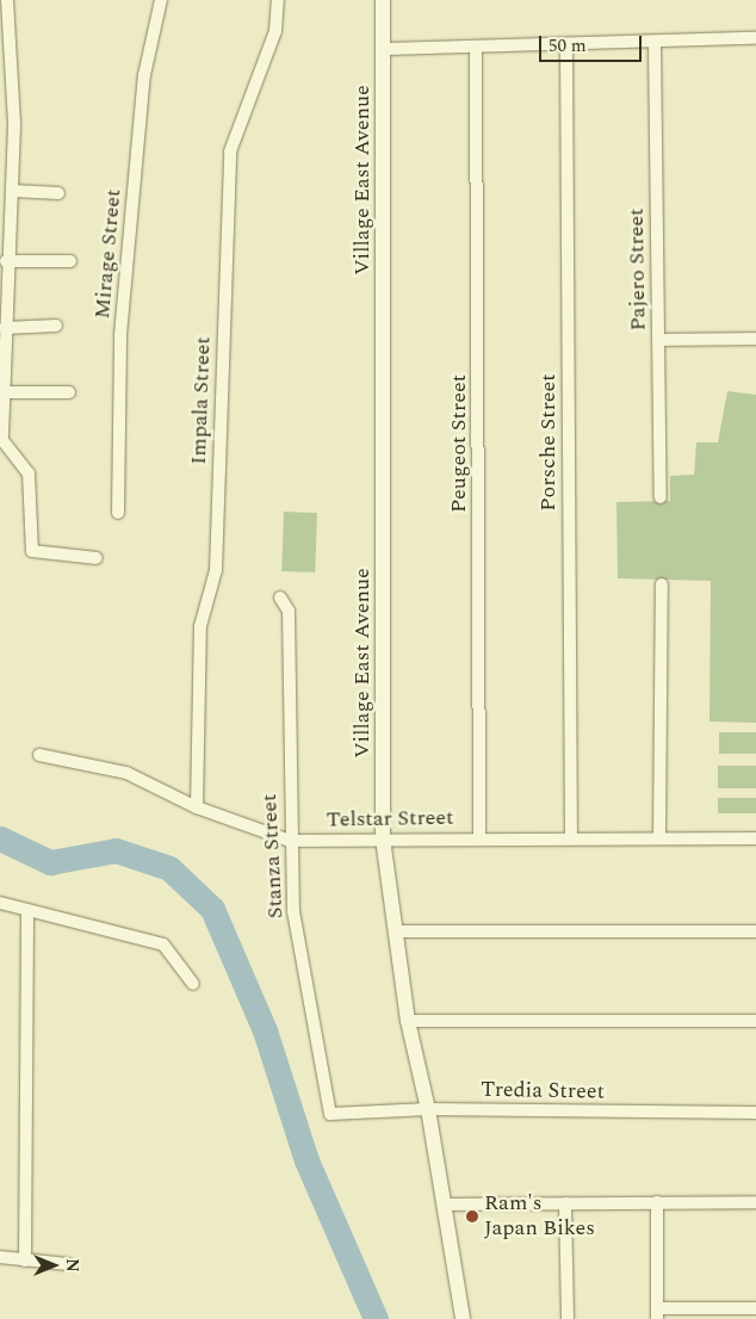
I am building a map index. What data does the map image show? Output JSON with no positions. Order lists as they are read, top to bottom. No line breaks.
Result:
{"streets":{"street":["Village East Avenue","Mirage Street","Pajero Street","Impala Street","Porsche Street","Peugeot Street","Telstar Street","Stanza Street","Tredia Street"]},"crossings":[["Village East Avenue","Telstar Street"],["Village East Avenue","Tredia Street"],["Impala Street","Telstar Street"],["Porsche Street","Telstar Street"],["Peugeot Street","Telstar Street"],["Telstar Street","Stanza Street"],["Stanza Street","Tredia Street"]],"places":["Ram's Japan Bikes"],"scale_bar":"50 m","north":"right"}
